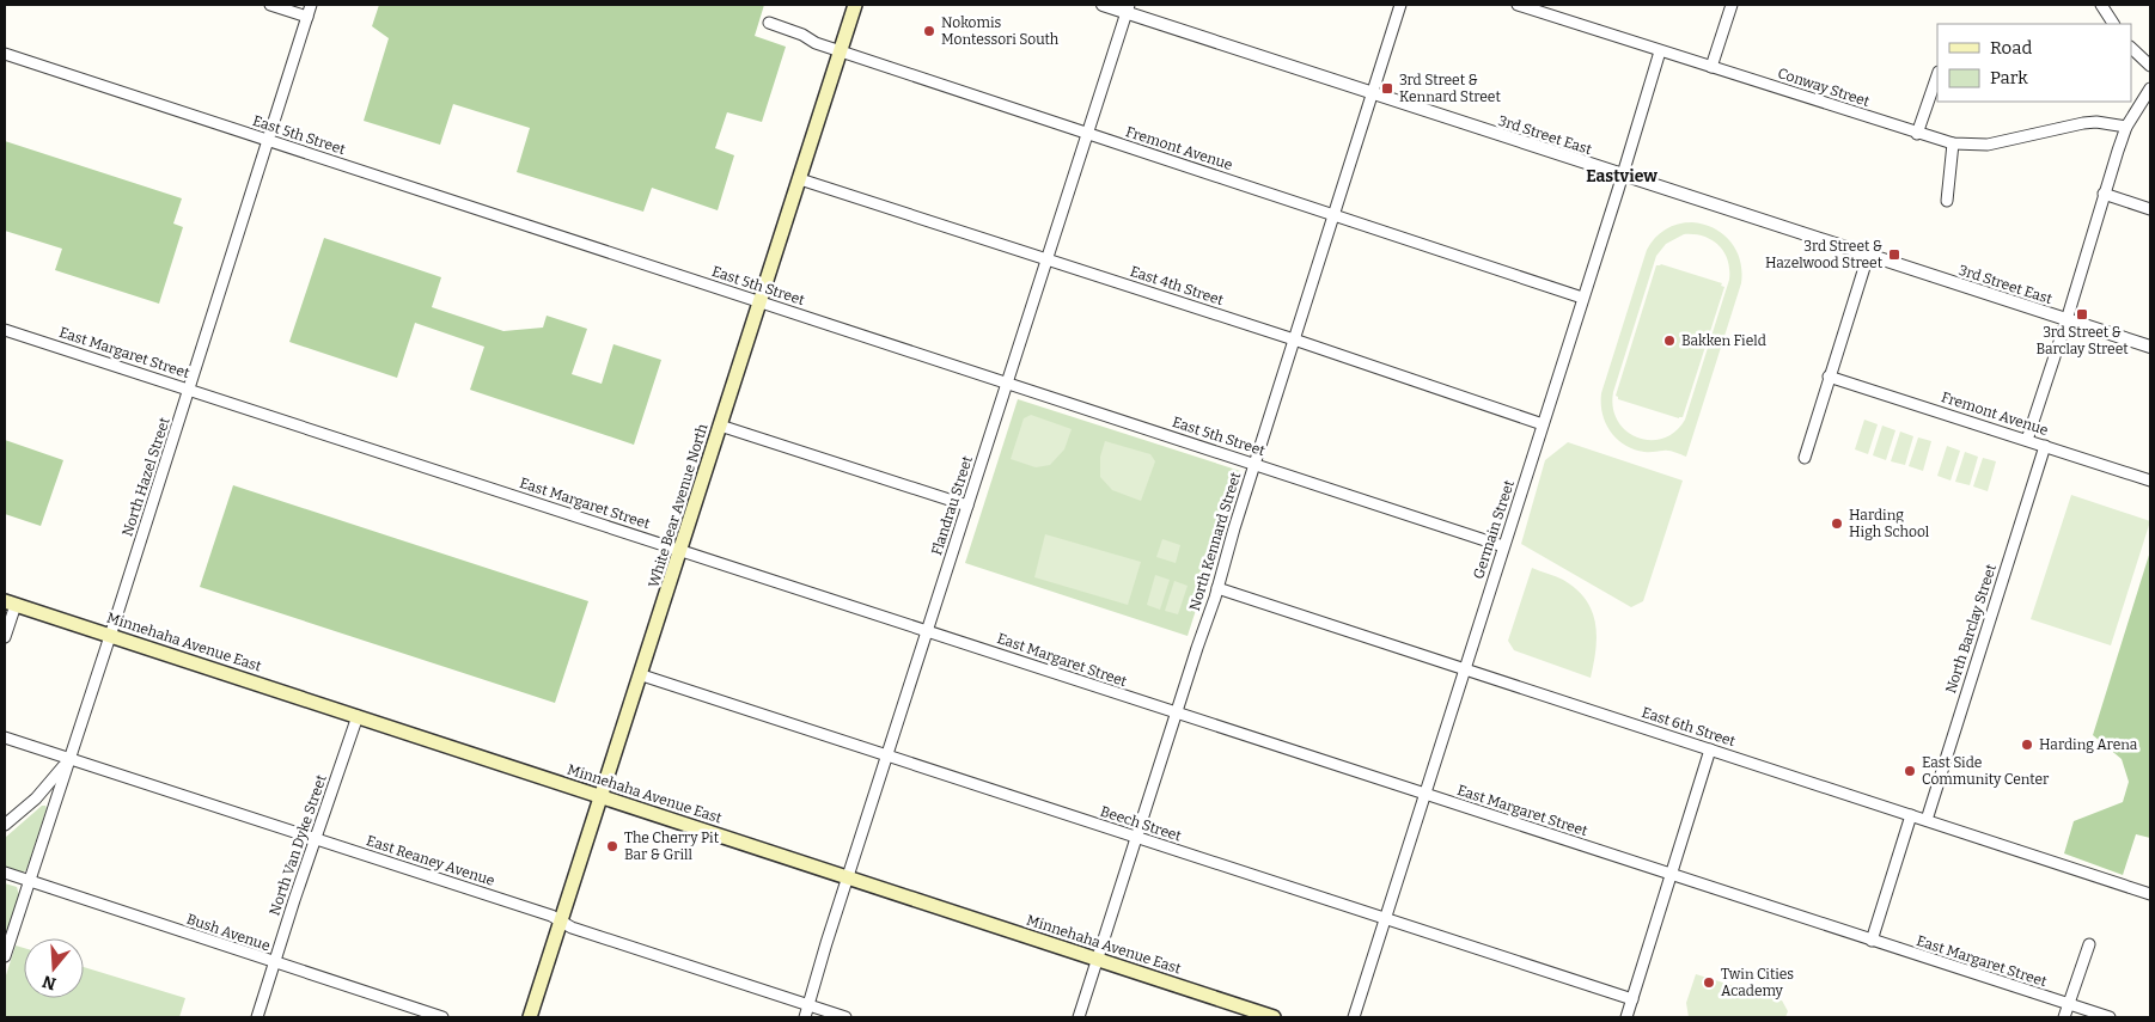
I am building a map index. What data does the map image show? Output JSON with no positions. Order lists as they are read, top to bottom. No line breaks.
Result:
{"streets":{"main road":["White Bear Avenue North","Minnehaha Avenue East"],"street":["Conway Street","East 5th Street","3rd Street East","Fremont Avenue","East 4th Street","East Margaret Street","North Hazel Street","Flandrau Street","Germain Street","North Kennard Street","North Barclay Street","East 6th Street","Beech Street","North Van Dyke Street","East Reaney Avenue","Bush Avenue"]},"crossings":[["Conway Street","Germain Street"],["East 5th Street","North Hazel Street"],["East 5th Street","White Bear Avenue North"],["East 5th Street","Flandrau Street"],["East 5th Street","Germain Street"],["East 5th Street","North Kennard Street"],["3rd Street East","Flandrau Street"],["3rd Street East","Germain Street"],["3rd Street East","North Kennard Street"],["Fremont Avenue","White Bear Avenue North"],["Fremont Avenue","Flandrau Street"],["Fremont Avenue","Germain Street"],["Fremont Avenue","North Kennard Street"],["Fremont Avenue","North Barclay Street"],["East 4th Street","White Bear Avenue North"],["East 4th Street","Flandrau Street"],["East 4th Street","Germain Street"],["East 4th Street","North Kennard Street"],["East Margaret Street","North Hazel Street"],["East Margaret Street","White Bear Avenue North"],["East Margaret Street","Flandrau Street"],["East Margaret Street","Germain Street"],["East Margaret Street","North Kennard Street"],["North Hazel Street","Minnehaha Avenue East"],["North Hazel Street","East Reaney Avenue"],["North Hazel Street","Bush Avenue"],["White Bear Avenue North","Minnehaha Avenue East"],["White Bear Avenue North","Beech Street"],["White Bear Avenue North","East Reaney Avenue"],["Flandrau Street","Minnehaha Avenue East"],["Flandrau Street","Beech Street"],["Flandrau Street","East Reaney Avenue"],["Germain Street","East 6th Street"],["Germain Street","Beech Street"],["North Kennard Street","Minnehaha Avenue East"],["North Kennard Street","East 6th Street"],["North Kennard Street","Beech Street"],["North Barclay Street","East 6th Street"],["Minnehaha Avenue East","North Van Dyke Street"],["North Van Dyke Street","East Reaney Avenue"],["North Van Dyke Street","Bush Avenue"]],"districts":["Eastview"],"places":{"other":["Nokomis Montessori South","Bakken Field","Harding High School","Harding Arena","East Side Community Center","The Cherry Pit Bar & Grill","Twin Cities Academy"],"transit":["3rd Street & Kennard Street","3rd Street & Hazelwood Street","3rd Street & Barclay Street"]},"legend":["Road","Park"],"north":"bottom"}
